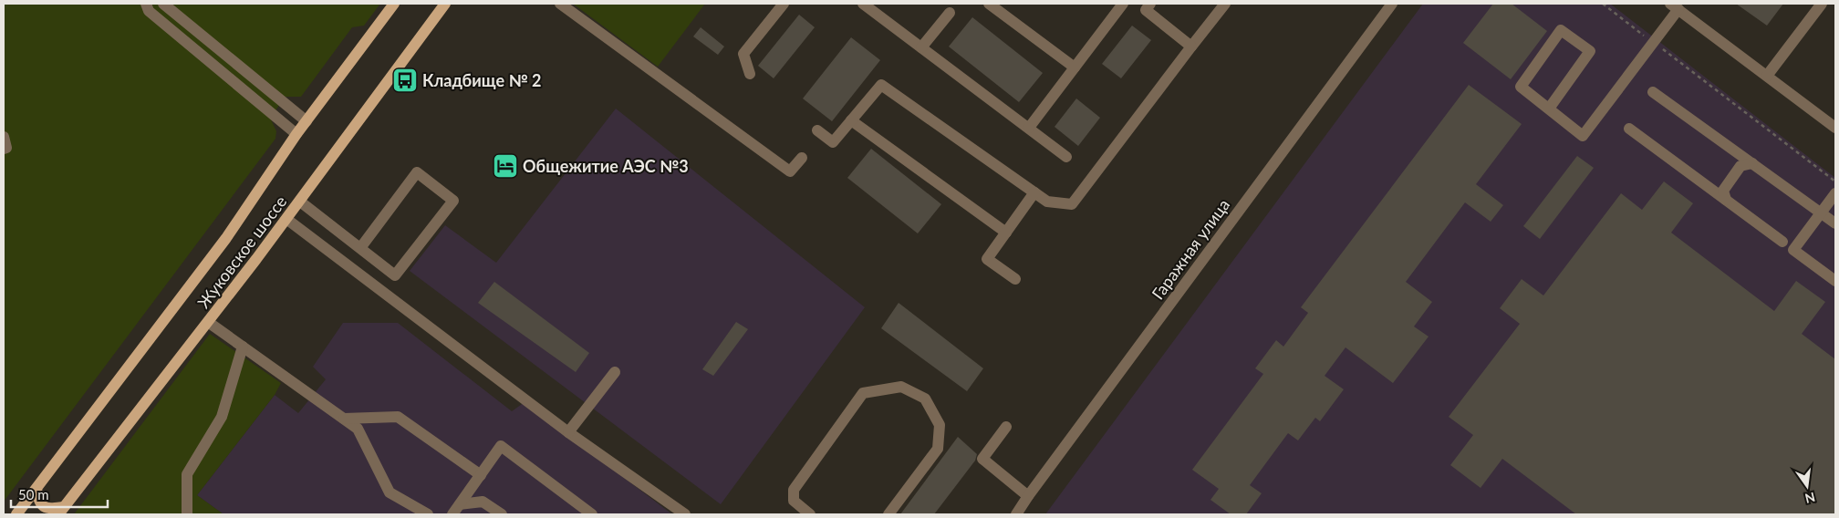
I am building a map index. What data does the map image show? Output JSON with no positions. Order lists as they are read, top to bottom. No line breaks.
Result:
{"streets":{"main road":["Жуковское шоссе"],"street":["Гаражная улица"]},"places":{"bus stop":["Кладбище № 2"],"hotel":["Общежитие АЭС №3"]},"scale_bar":"50 m","north":"bottom"}
